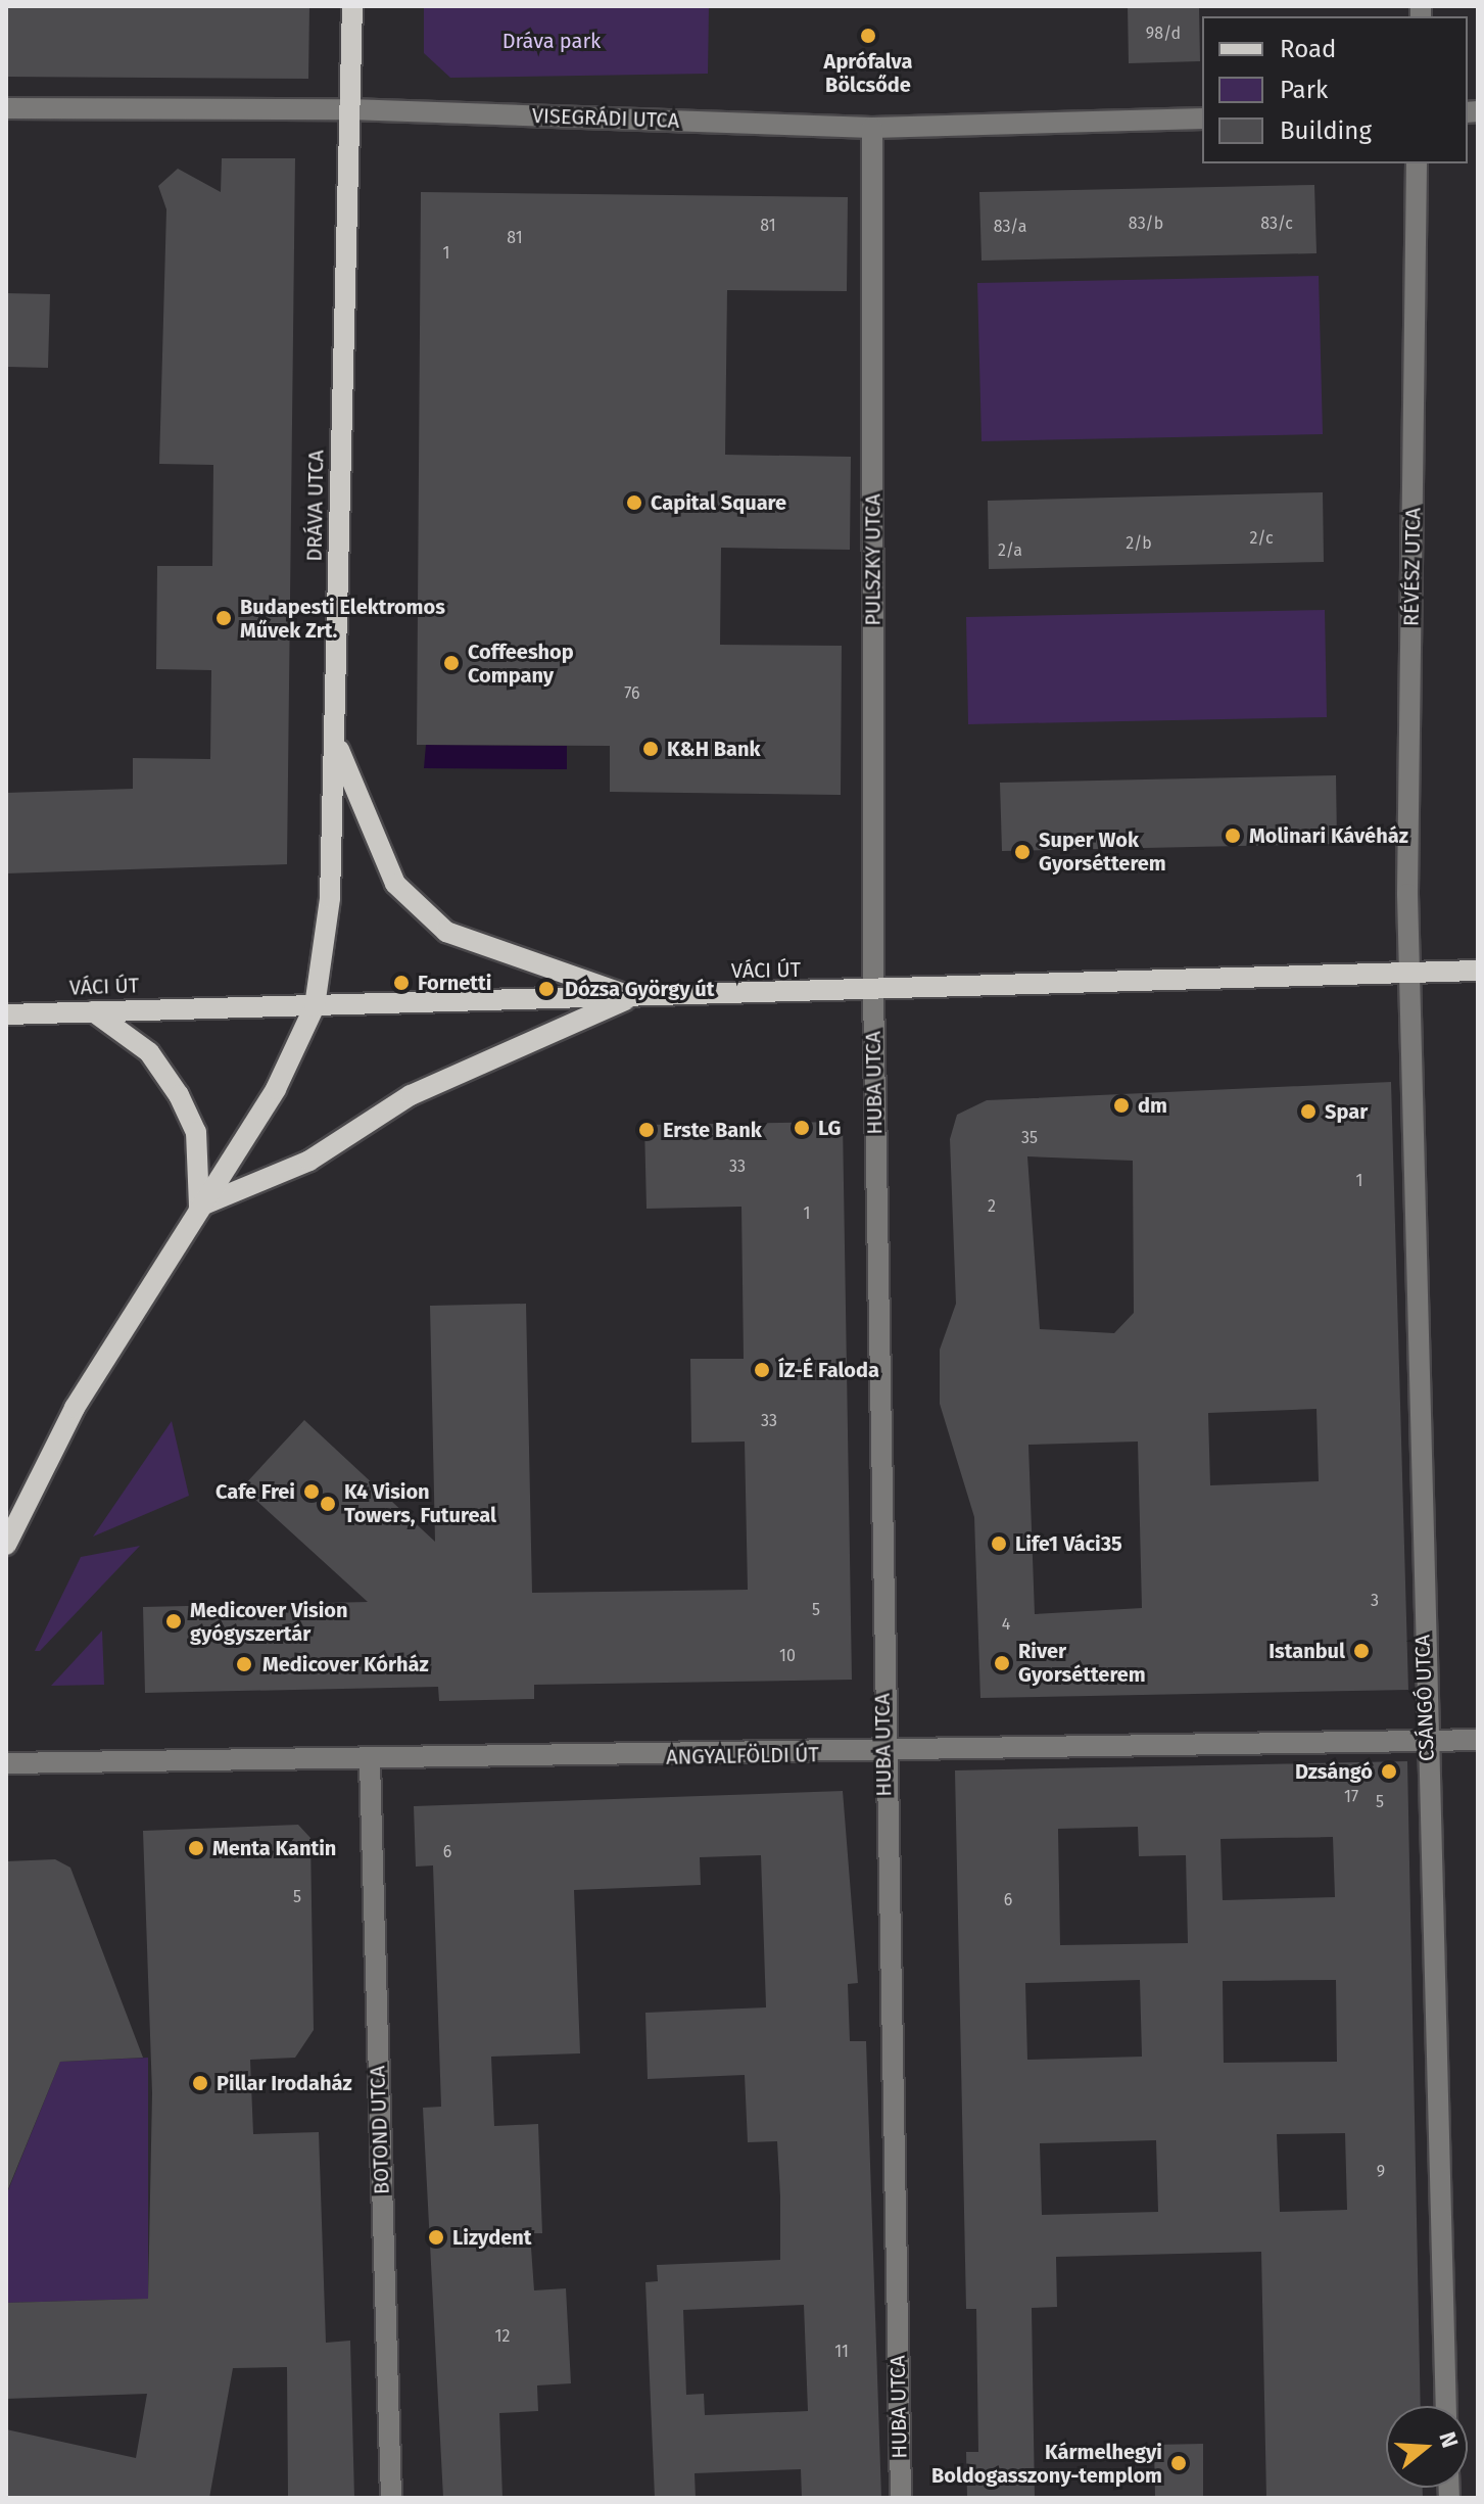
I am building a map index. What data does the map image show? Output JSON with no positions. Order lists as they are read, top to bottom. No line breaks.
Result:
{"streets":{"main road":["DRÁVA UTCA","VÁCI ÚT"],"street":["VISEGRÁDI UTCA","PULSZKY UTCA","RÉVÉSZ UTCA","HUBA UTCA","CSÁNGÓ UTCA","ANGYALFÖLDI ÚT","BOTOND UTCA"]},"crossings":[["VISEGRÁDI UTCA","DRÁVA UTCA"],["VISEGRÁDI UTCA","PULSZKY UTCA"],["DRÁVA UTCA","VÁCI ÚT"],["PULSZKY UTCA","VÁCI ÚT"],["PULSZKY UTCA","HUBA UTCA"],["RÉVÉSZ UTCA","VÁCI ÚT"],["RÉVÉSZ UTCA","CSÁNGÓ UTCA"],["VÁCI ÚT","HUBA UTCA"],["VÁCI ÚT","CSÁNGÓ UTCA"],["HUBA UTCA","ANGYALFÖLDI ÚT"],["CSÁNGÓ UTCA","ANGYALFÖLDI ÚT"],["ANGYALFÖLDI ÚT","BOTOND UTCA"]],"parks":["Dráva park"],"places":["Aprófalva Bölcsőde","Capital Square","Budapesti Elektromos Művek Zrt.","Coffeeshop Company","K&H Bank","Molinari Kávéház","Super Wok Gyorsétterem","Fornetti","Dózsa György út","dm","Spar","LG","Erste Bank","ÍZ-É Faloda","Cafe Frei","K4 Vision Towers, Futureal","Life1 Váci35","Medicover Vision gyógyszertár","Istanbul","River Gyorsétterem","Medicover Kórház","Dzsángó","Menta Kantin","Pillar Irodaház","Lizydent","Kármelhegyi Boldogasszony-templom"],"house_numbers":["98/d","83/b","83/c","81","83/a","81","1","2/c","2/b","2/a","76","35","33","1","2","1","33","3","5","4","10","17","5","6","5","6","9","12","11"],"legend":["Road","Park","Building"],"north":"right"}
